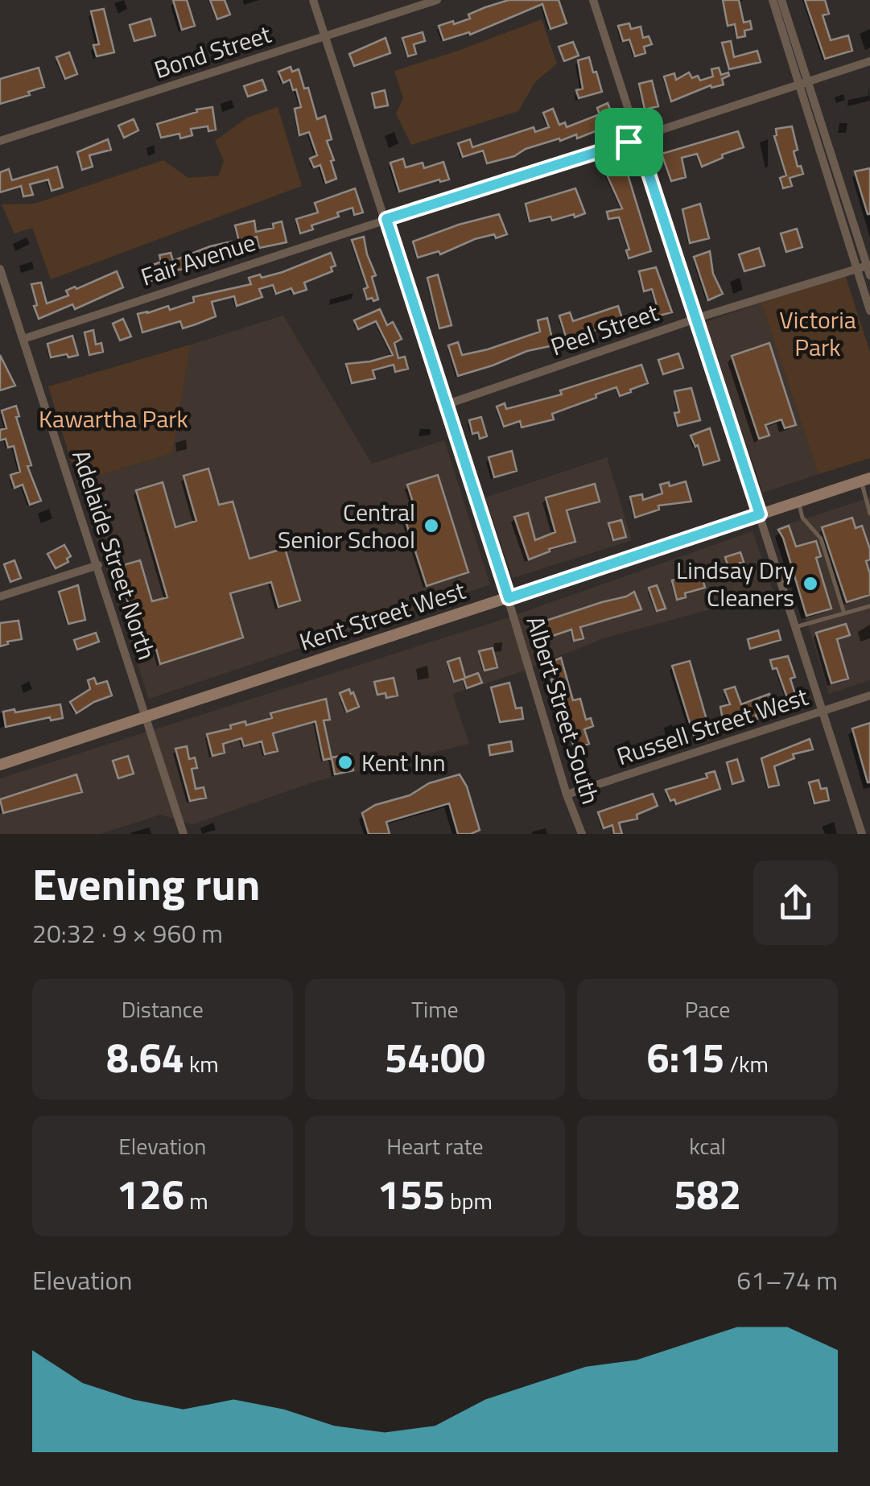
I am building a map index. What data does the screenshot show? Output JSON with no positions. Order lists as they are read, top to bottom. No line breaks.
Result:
{"streets":{"main road":["Kent Street West"],"street":["Bond Street","Fair Avenue","Peel Street","Adelaide Street North","Albert Street South","Russell Street West"]},"crossings":[["Bond Street","Albert Street South"],["Fair Avenue","Adelaide Street North"],["Fair Avenue","Albert Street South"],["Peel Street","Albert Street South"],["Adelaide Street North","Kent Street West"],["Kent Street West","Albert Street South"],["Albert Street South","Russell Street West"]],"parks":["Victoria Park","Kawartha Park"],"places":["Central Senior School","Lindsay Dry Cleaners","Kent Inn"],"page":{"heading":["Evening run","20:32 · 9 × 960 m"],"stats":[["Distance","8.64 km"],["Time","54:00"],["Pace","6:15 /km"],["Elevation","126 m"],["Heart rate","155 bpm"],["kcal","582"]],"chart":["Elevation","61–74 m"]}}
